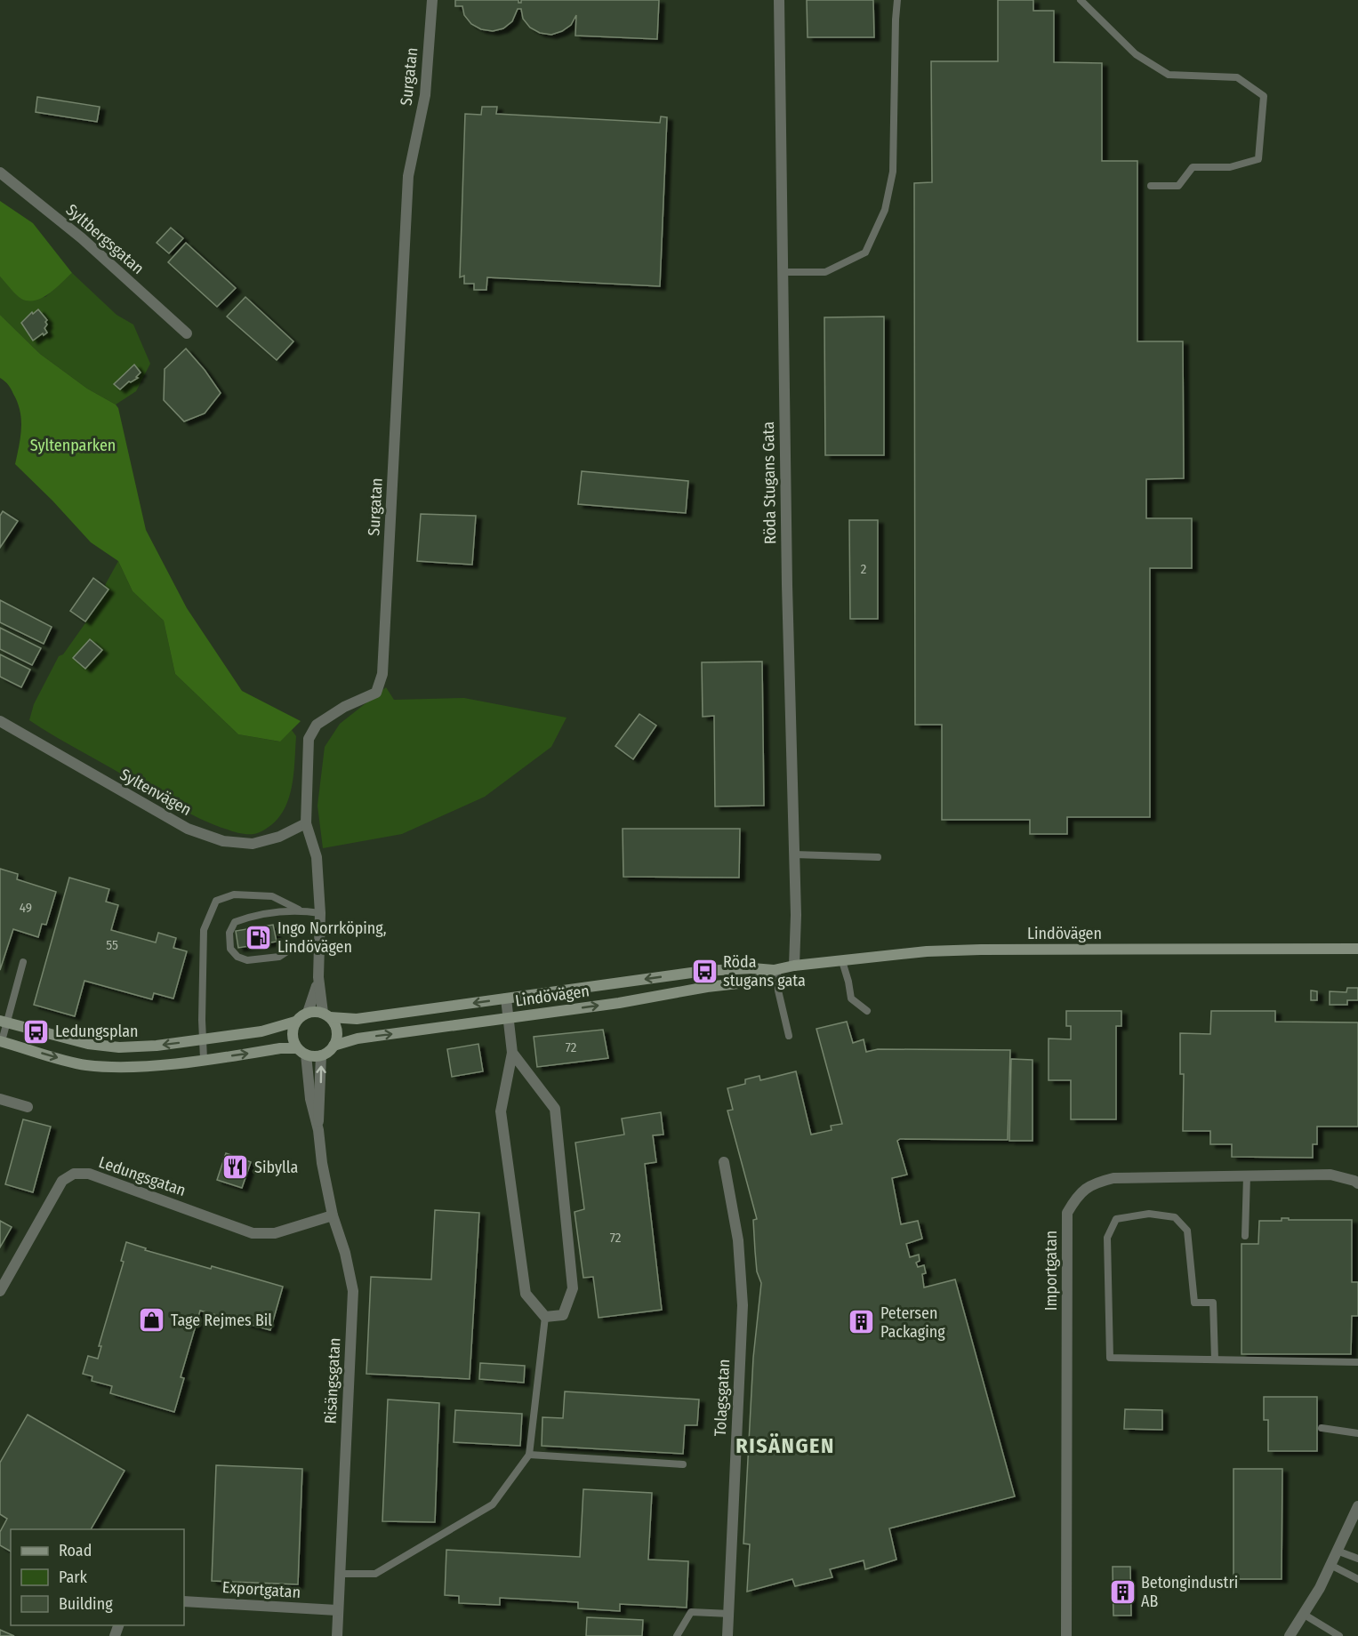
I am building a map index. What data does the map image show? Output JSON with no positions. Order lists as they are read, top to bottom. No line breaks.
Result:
{"streets":{"main road":["Lindövägen"],"street":["Surgatan","Syltbergsgatan","Röda Stugans Gata","Syltenvägen","Ledungsgatan","Importgatan","Risängsgatan","Tolagsgatan","Exportgatan"]},"crossings":[["Surgatan","Syltenvägen"],["Surgatan","Lindövägen"],["Surgatan","Risängsgatan"],["Röda Stugans Gata","Lindövägen"],["Lindövägen","Risängsgatan"],["Ledungsgatan","Risängsgatan"],["Risängsgatan","Exportgatan"]],"districts":["RISÄNGEN"],"parks":["Syltenparken"],"places":{"fuel station":["Ingo Norrköping, Lindövägen"],"bus stop":["Röda stugans gata","Ledungsplan"],"restaurant":["Sibylla"],"shop":["Tage Rejmes Bil"],"building":["Petersen Packaging","Betongindustri AB"]},"house_numbers":["2","49","55","72","72"],"legend":["Road","Park","Building"]}
